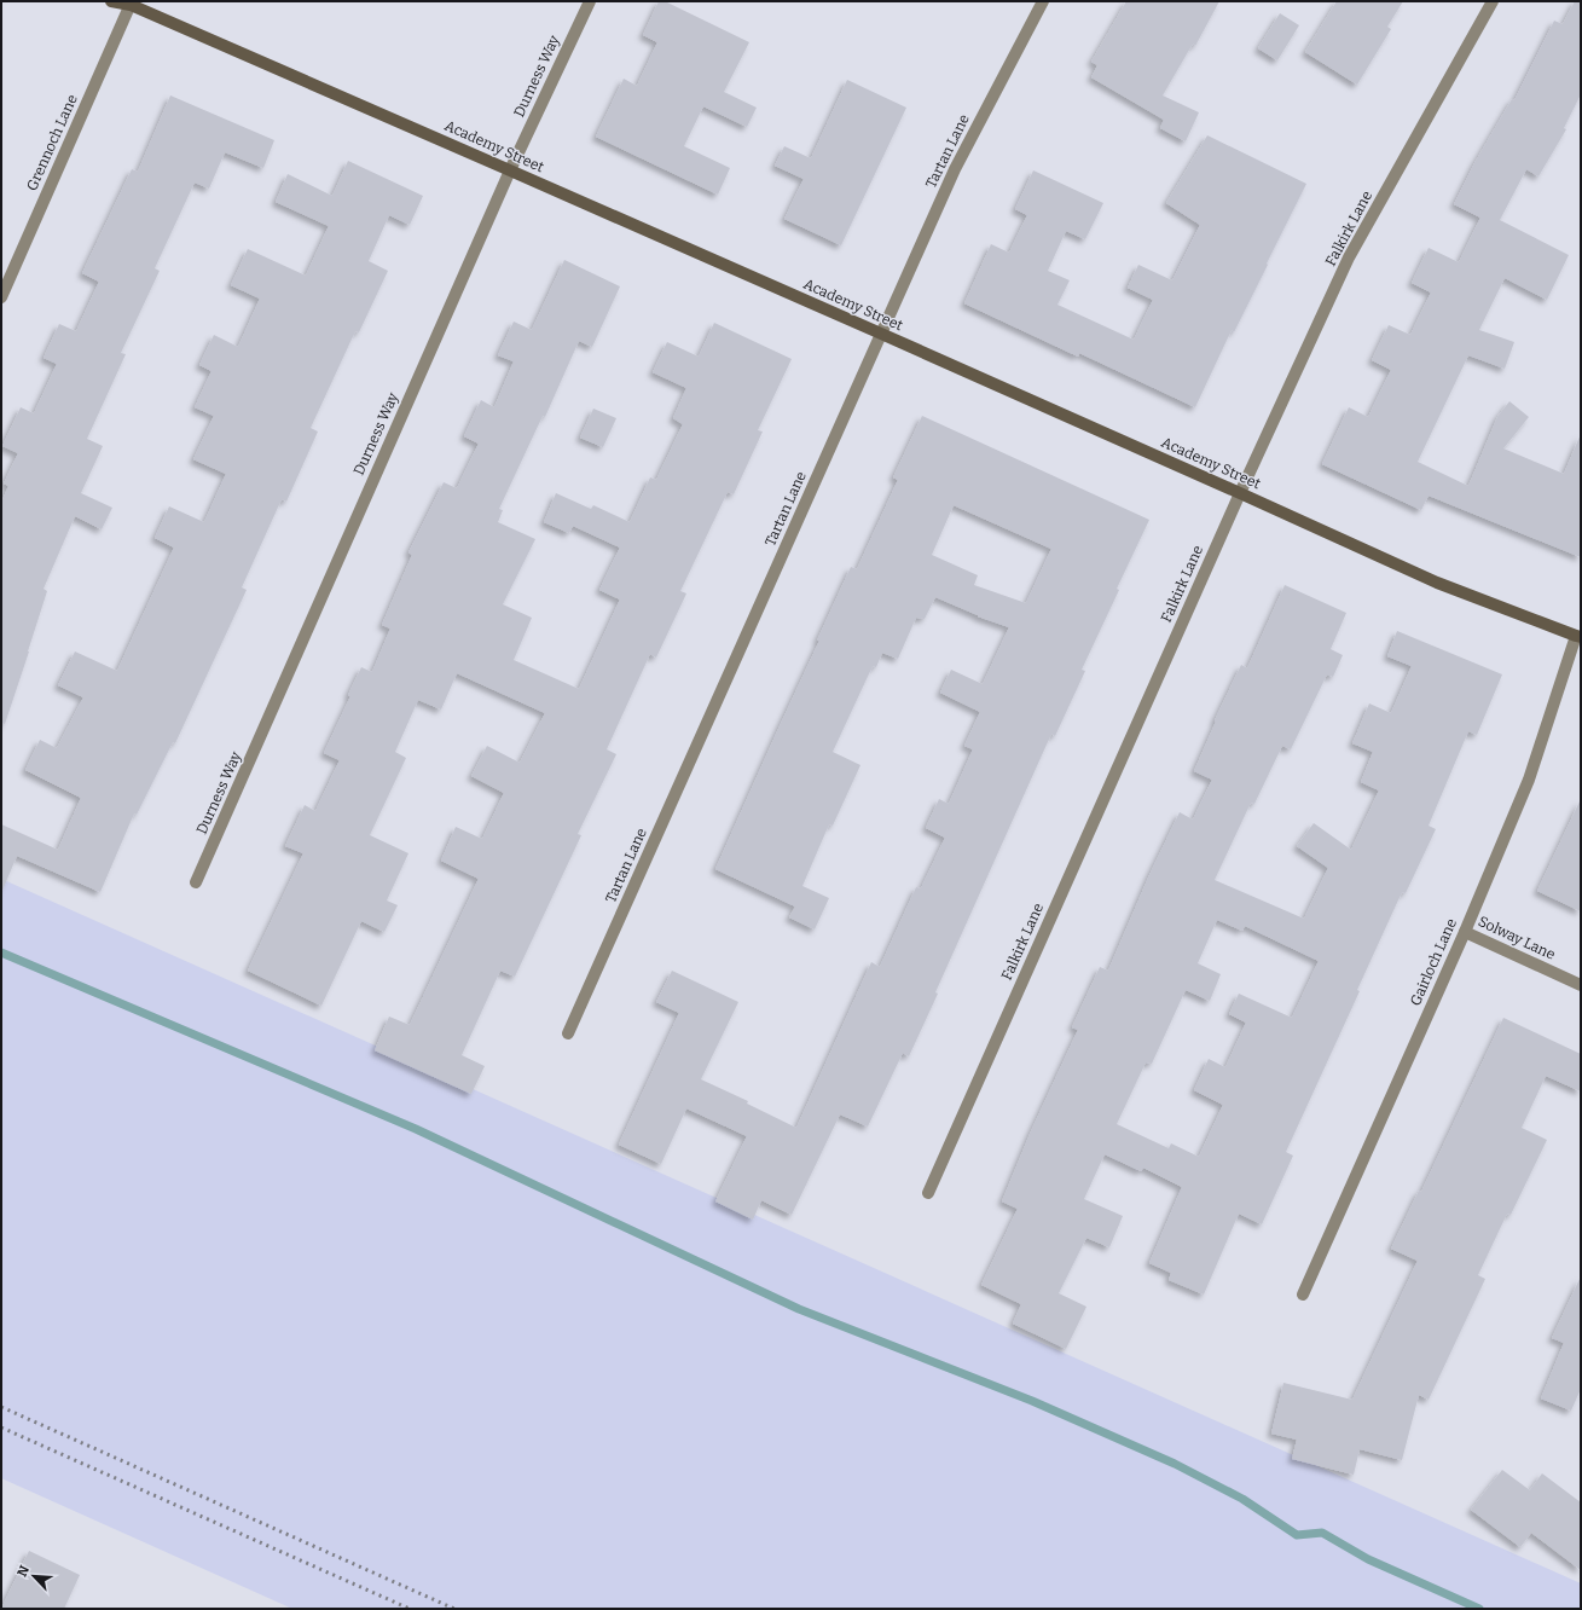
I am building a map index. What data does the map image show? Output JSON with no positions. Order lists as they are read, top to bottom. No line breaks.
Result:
{"streets":{"street":["Durness Way","Grennoch Lane","Academy Street","Tartan Lane","Falkirk Lane","Solway Lane","Gairloch Lane"]},"crossings":[["Durness Way","Academy Street"],["Grennoch Lane","Academy Street"],["Academy Street","Tartan Lane"],["Academy Street","Falkirk Lane"],["Academy Street","Gairloch Lane"],["Solway Lane","Gairloch Lane"]],"north":"top left"}
